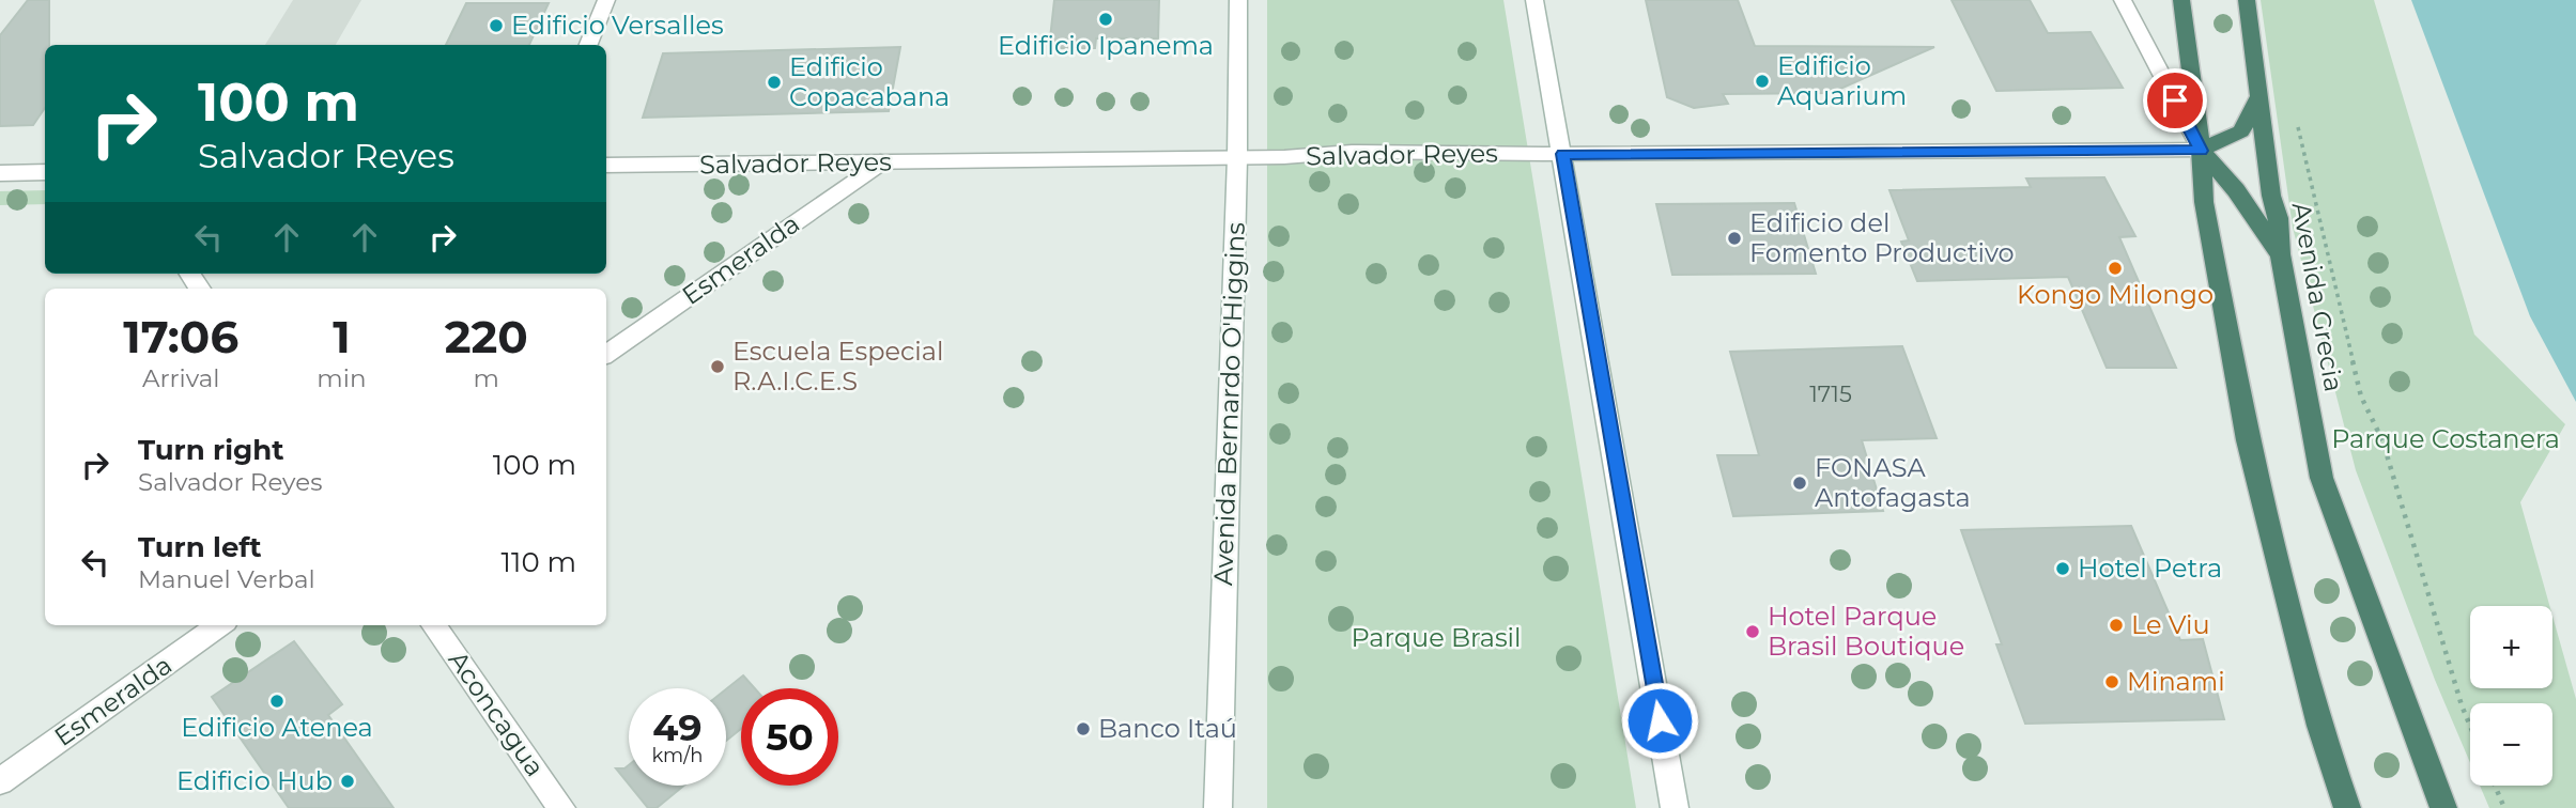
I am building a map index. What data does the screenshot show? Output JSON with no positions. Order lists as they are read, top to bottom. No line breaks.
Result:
{"streets":{"highway":["Avenida Grecia"],"street":["Salvador Reyes","Esmeralda","Avenida Bernardo O'Higgins","Aconcagua"]},"crossings":[["Salvador Reyes","Esmeralda"],["Salvador Reyes","Avenida Bernardo O'Higgins"]],"parks":["Parque Costanera","Parque Brasil"],"places":["Edificio Ipanema","Edificio Versalles","Edificio Aquarium","Edificio Copacabana","Edificio del Fomento Productivo","Kongo Milongo","Escuela Especial R.A.I.C.E.S","FONASA Antofagasta","Hotel Petra","Le Viu","Hotel Parque Brasil Boutique","Minami","Edificio Atenea","Banco Itaú","Edificio Hub"],"house_numbers":["1715"],"page":{"turn":["100 m","Salvador Reyes"],"eta":["17:06","Arrival","1","min","220","m"],"list":[{"name":"Turn right","note":"Salvador Reyes","value":"100 m"},{"name":"Turn left","note":"Manuel Verbal","value":"110 m"}],"map_buttons":["+","−"],"speed":"49 km/h","limit":"50"}}
